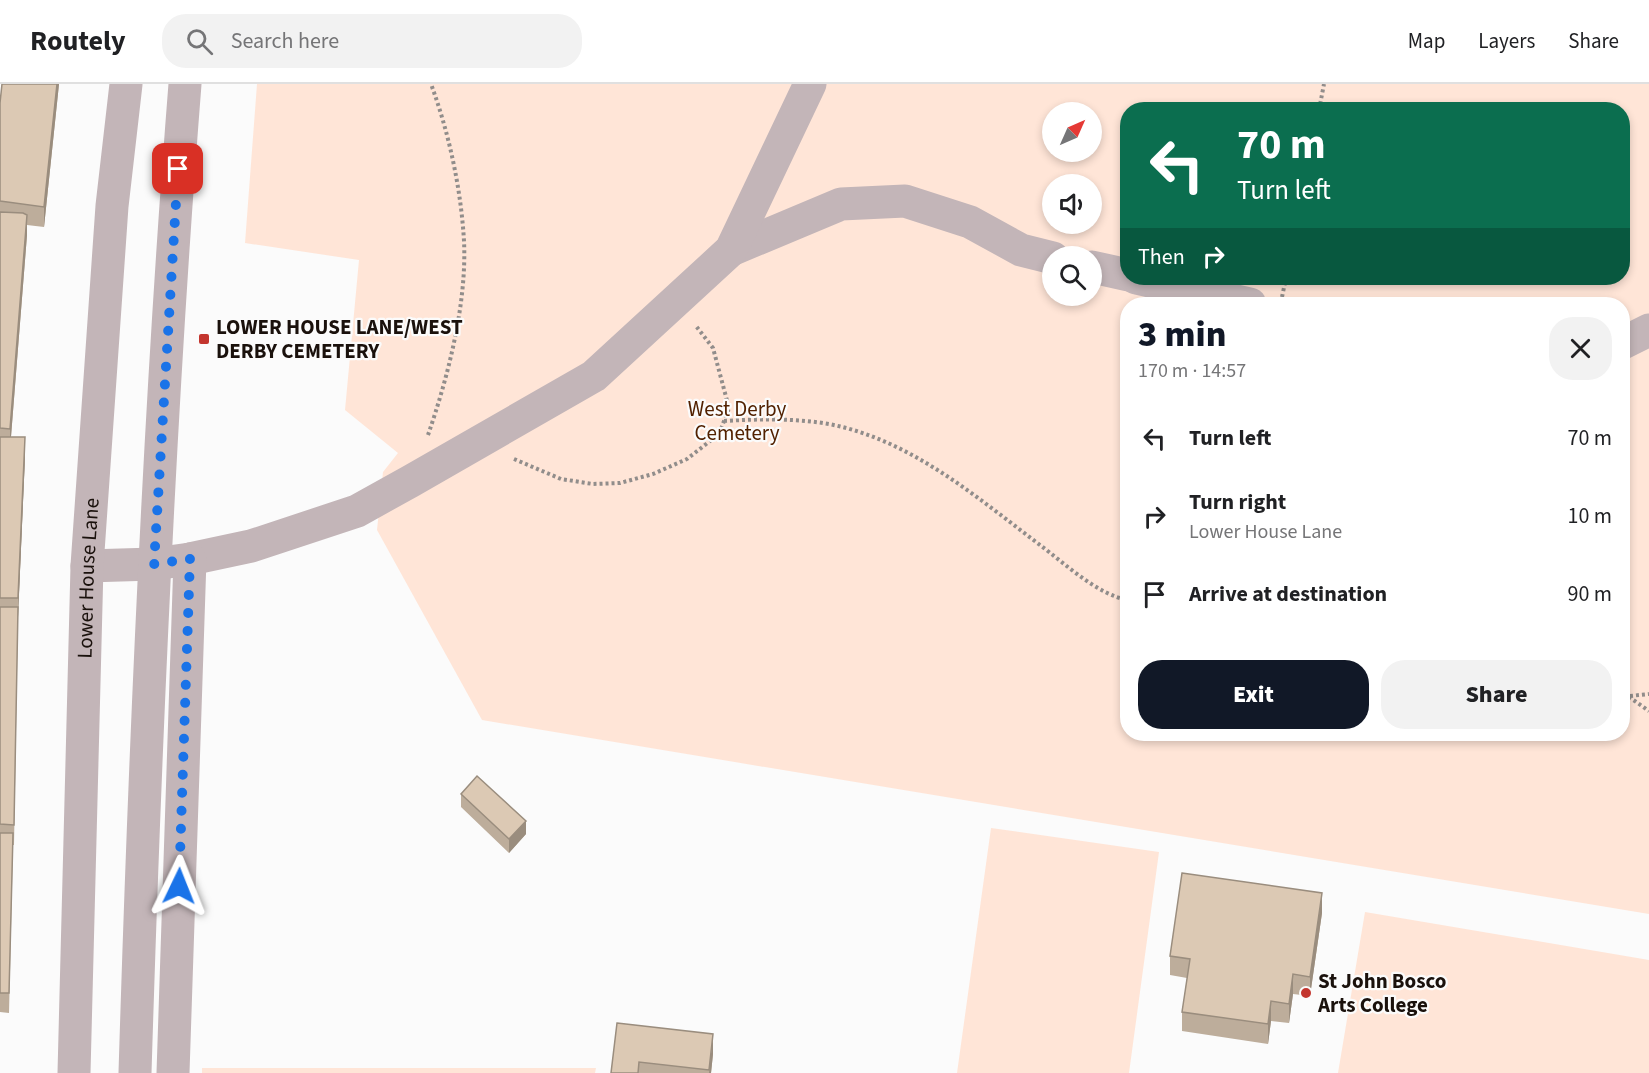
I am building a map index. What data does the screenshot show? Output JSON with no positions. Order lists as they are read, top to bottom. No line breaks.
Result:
{"streets":{"street":["Lower House Lane"]},"parks":["West Derby Cemetery"],"places":{"transit":["LOWER HOUSE LANE/WEST DERBY CEMETERY"],"other":["St John Bosco Arts College"]},"north":"top right","page":{"header":"Routely","search":"Search here","nav":["Map","Layers","Share"],"turn":["70 m","Turn left"],"then":"Then","heading":["3 min","170 m · 14:57"],"list":[{"name":"Turn left","value":"70 m"},{"name":"Turn right","note":"Lower House Lane","value":"10 m"},{"name":"Arrive at destination","value":"90 m"}],"buttons":["Exit","Share"]}}
